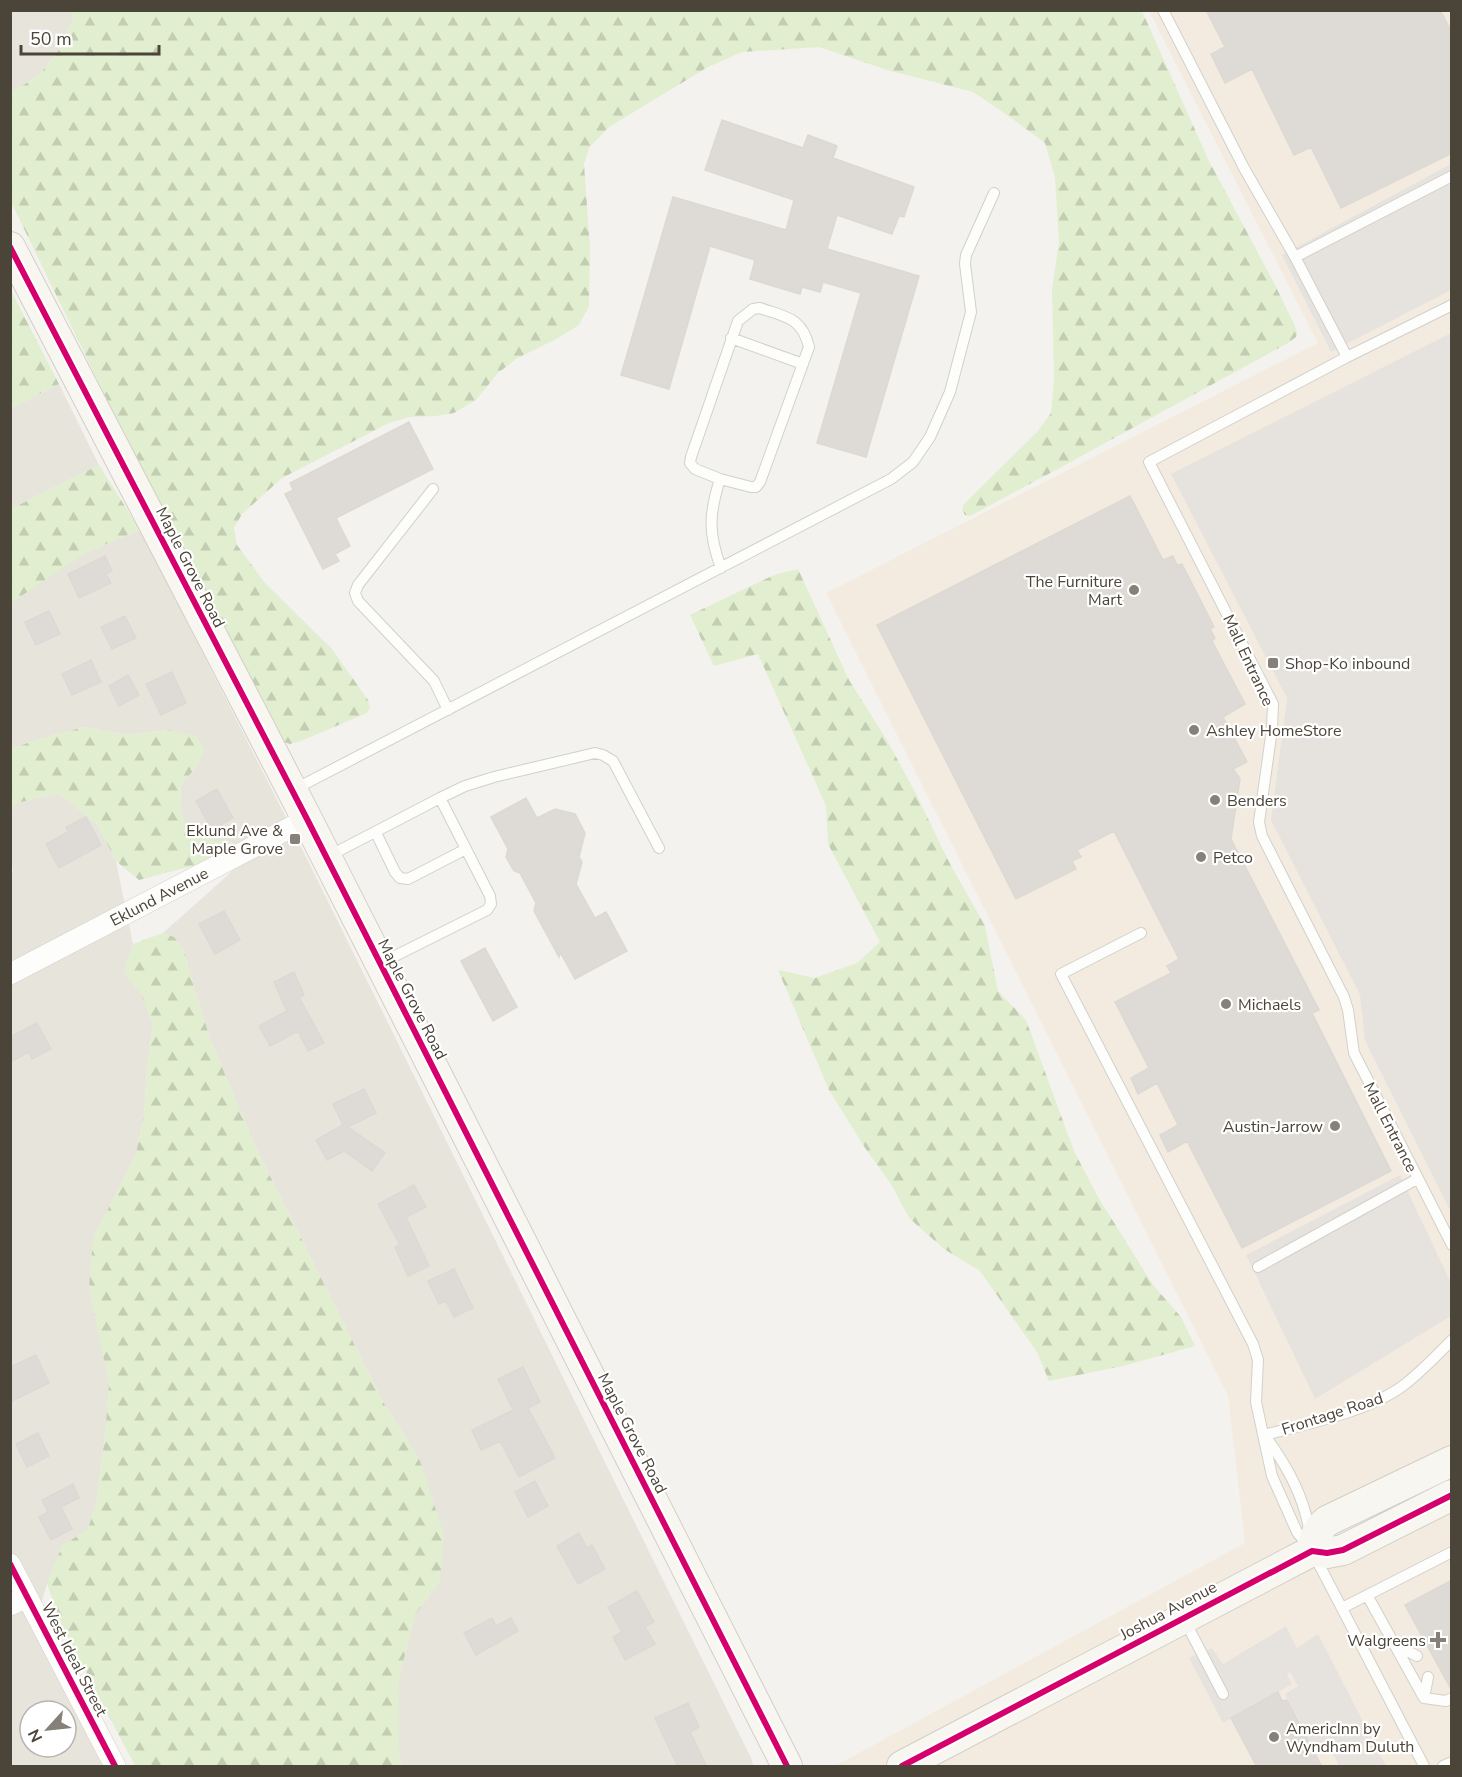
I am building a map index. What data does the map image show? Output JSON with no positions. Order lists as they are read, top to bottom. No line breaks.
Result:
{"streets":{"street":["Maple Grove Road","Eklund Avenue","Joshua Avenue","West Ideal Street"],"lane":["Mall Entrance","Frontage Road"]},"crossings":[["Maple Grove Road","Eklund Avenue"],["Frontage Road","Joshua Avenue"]],"places":{"other":["The Furniture Mart","Ashley HomeStore","Benders","Petco","Michaels","Austin-Jarrow","AmericInn by Wyndham Duluth"],"transit":["Shop-Ko inbound","Eklund Ave & Maple Grove"],"health":["Walgreens"]},"scale_bar":"50 m","north":"bottom left"}
